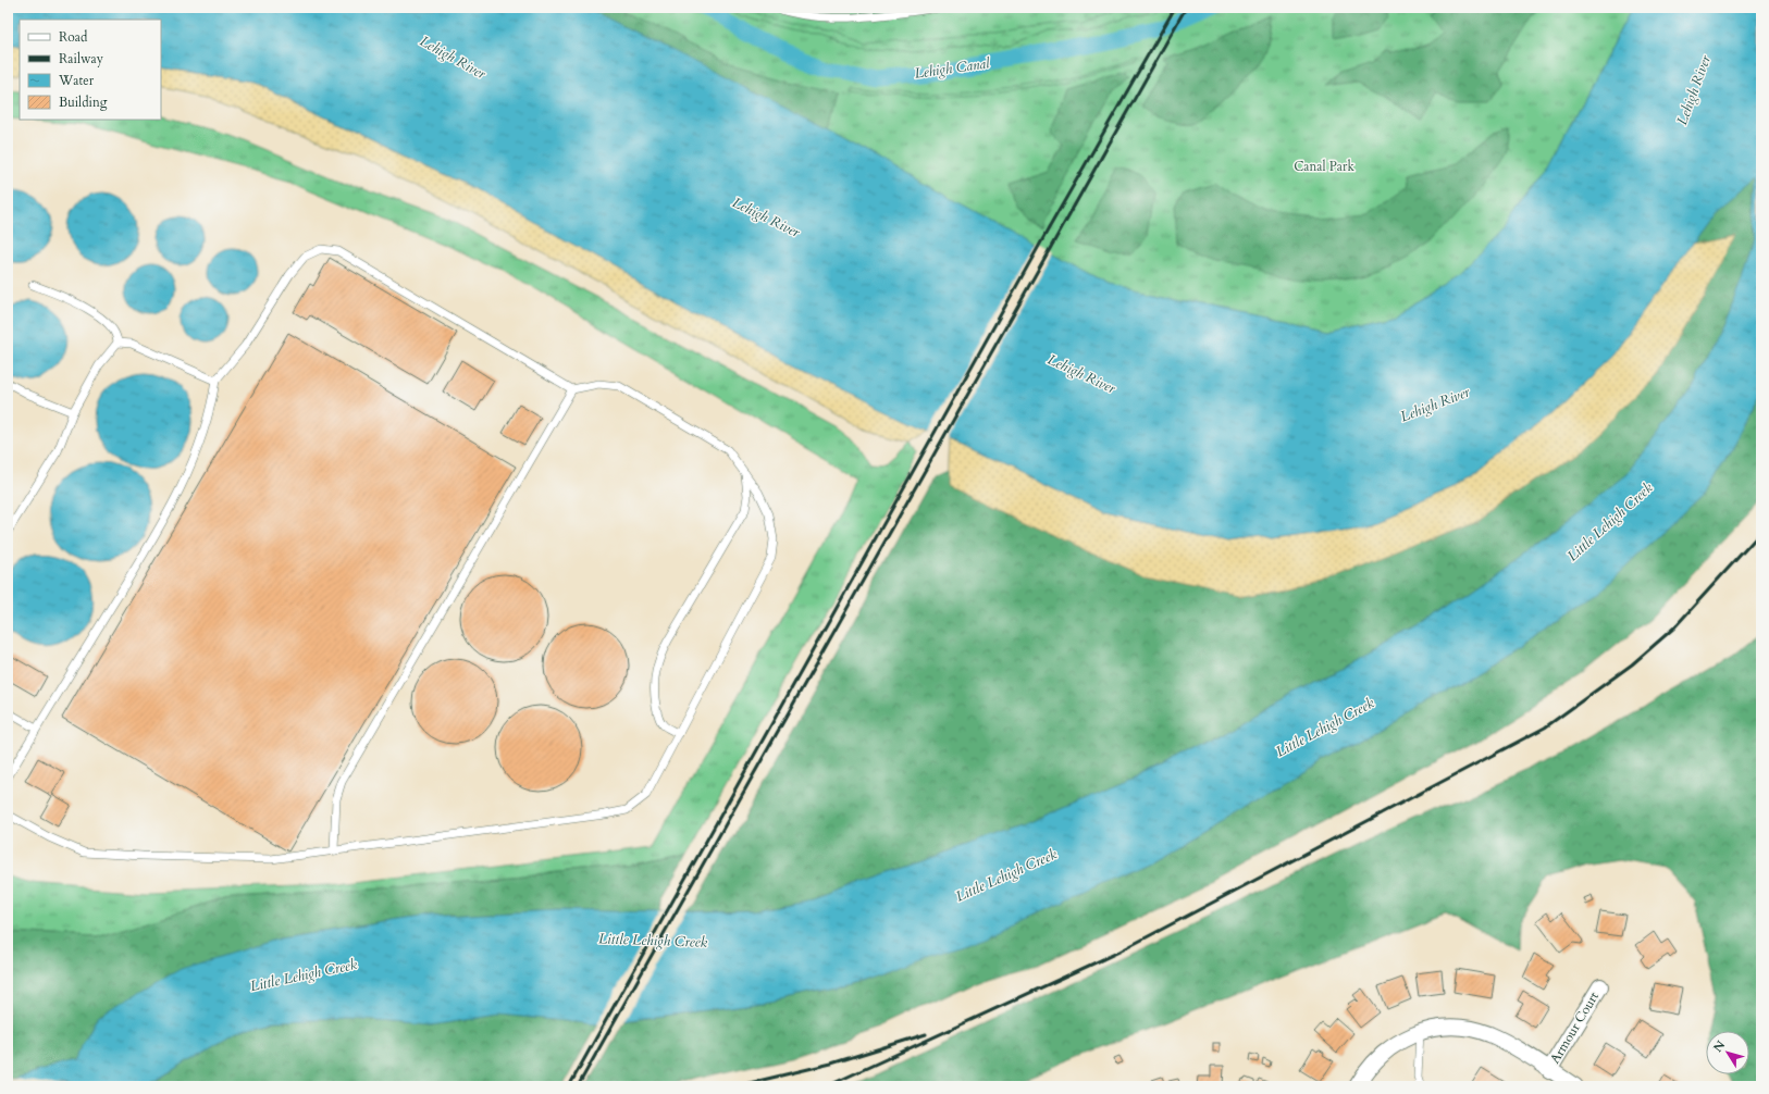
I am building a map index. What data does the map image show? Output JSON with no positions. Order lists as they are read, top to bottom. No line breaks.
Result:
{"streets":{"street":["Armour Court"]},"water":["Lehigh River","Lehigh Canal","Little Lehigh Creek"],"parks":["Canal Park"],"legend":["Road","Railway","Water","Building"],"north":"top left"}
